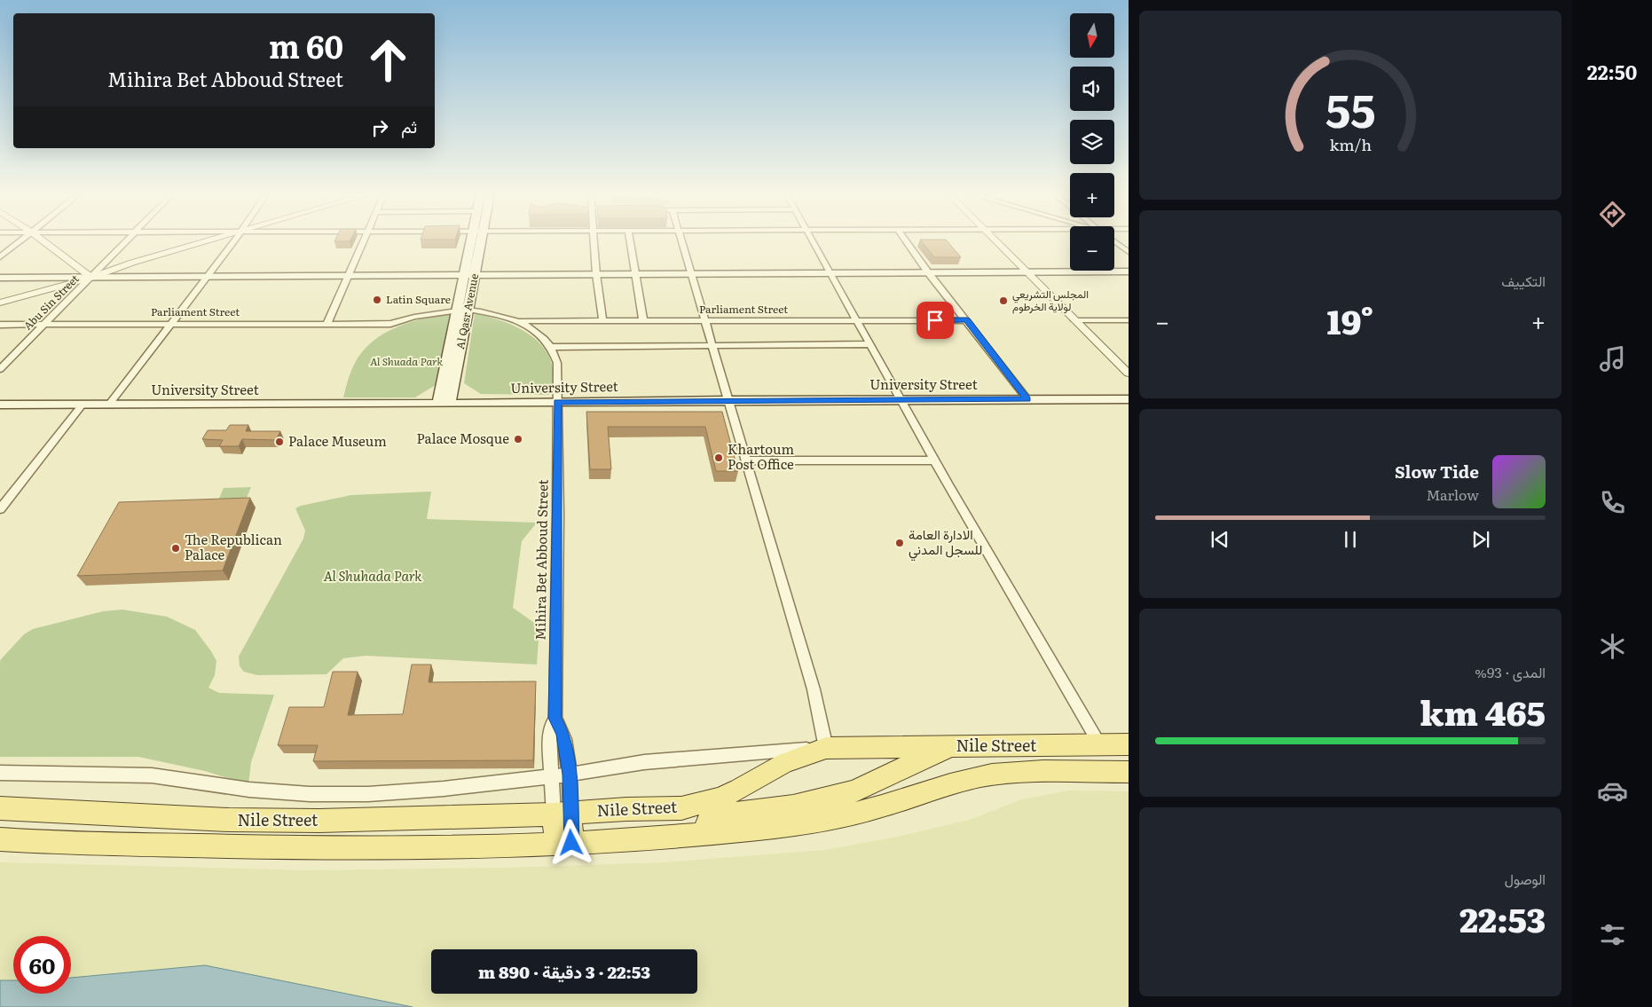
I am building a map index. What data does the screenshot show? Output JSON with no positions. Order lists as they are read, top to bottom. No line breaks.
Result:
{"streets":{"main road":["Al Qasr Avenue","University Street","Nile Street"],"street":["Abu Sin Street","Parliament Street","Mihira Bet Abboud Street"]},"crossings":[["Abu Sin Street","Parliament Street"],["Parliament Street","Al Qasr Avenue"],["Al Qasr Avenue","University Street"],["University Street","Mihira Bet Abboud Street"]],"parks":["Al Shuada Park","Al Shuhada Park"],"places":["Latin Square","المجلس التشريعي لولاية الخرطوم","Palace Mosque","Palace Museum","Khartoum Post Office","الادارة العامة للسجل المدني","The Republican Palace"],"north":"bottom","page":{"tabs":"22:50","map_buttons":["+","−"],"turn":["60 m","Mihira Bet Abboud Street"],"then":"ثم","tile":["التكييف",["المدى · 93%","465 km"],["الوصول","22:53"]],"heat":["−","19°","+"],"song":["Slow Tide","Marlow"],"limit":"60","trip":"22:53 · 3 دقيقة · 890 m","gauge":["55","km/h"]}}
